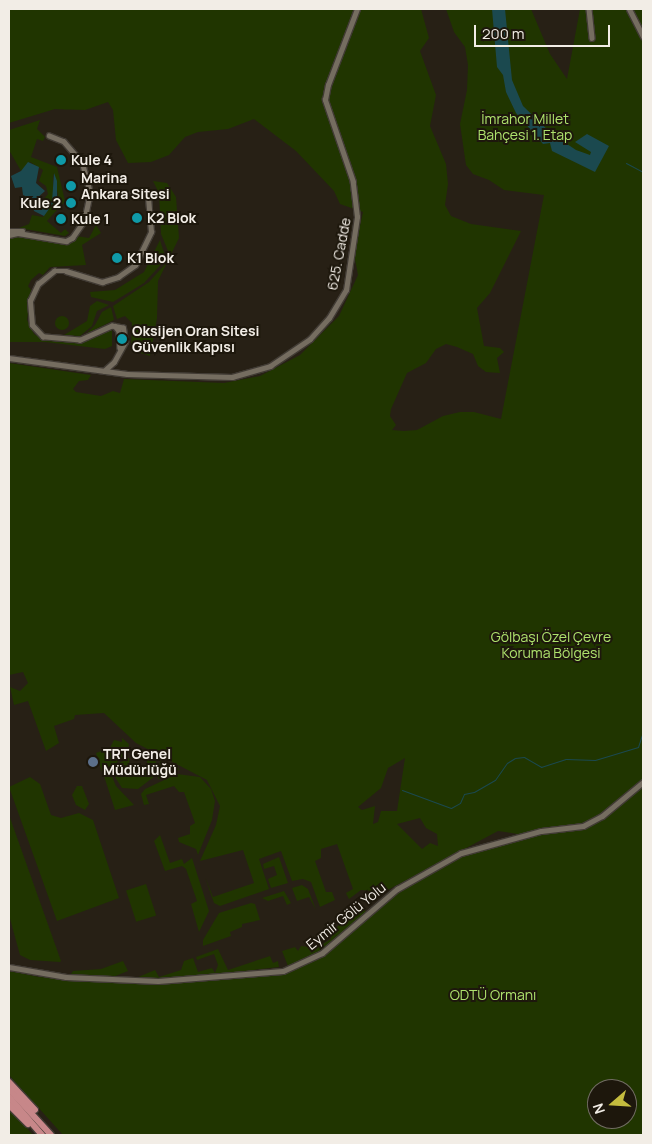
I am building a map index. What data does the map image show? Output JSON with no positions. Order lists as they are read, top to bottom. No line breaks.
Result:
{"streets":{"street":["625. Cadde","Eymir Gölü Yolu"]},"parks":["İmrahor Millet Bahçesi 1. Etap","Gölbaşı Özel Çevre Koruma Bölgesi","ODTÜ Ormanı"],"places":["Kule 4","Marina Ankara Sitesi","Kule 2","K2 Blok","Kule 1","K1 Blok","Oksijen Oran Sitesi Güvenlik Kapısı","TRT Genel Müdürlüğü"],"scale_bar":"200 m","north":"left"}
